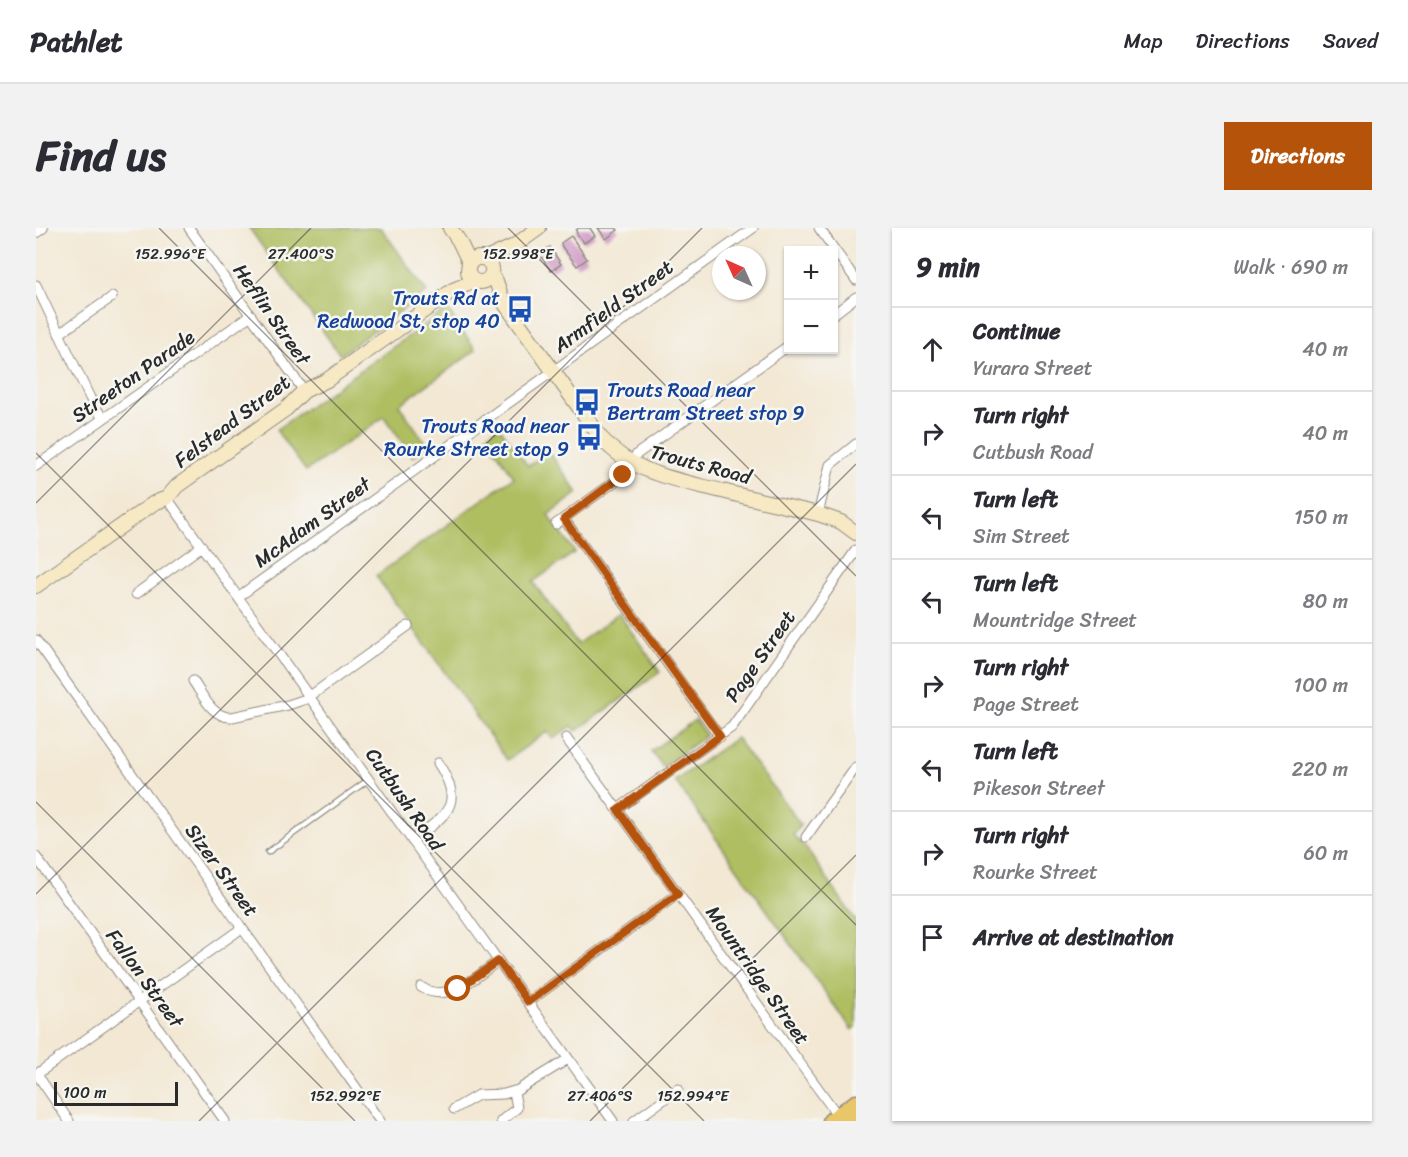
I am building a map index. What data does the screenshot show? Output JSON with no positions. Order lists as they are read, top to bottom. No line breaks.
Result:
{"streets":{"street":["Armfield Street","Heflin Street","Streeton Parade","Felstead Street","Trouts Road","McAdam Street","Page Street","Cutbush Road","Sizer Street","Mountridge Street","Fallon Street"]},"crossings":[["Armfield Street","Trouts Road"],["Armfield Street","McAdam Street"],["Heflin Street","Streeton Parade"],["Heflin Street","Felstead Street"],["Felstead Street","Trouts Road"],["Felstead Street","Cutbush Road"],["Trouts Road","McAdam Street"],["McAdam Street","Cutbush Road"],["Page Street","Mountridge Street"]],"places":{"bus stop":["Trouts Rd at Redwood St, stop 40","Trouts Road near Bertram Street stop 9","Trouts Road near Rourke Street stop 9"]},"scale_bar":"100 m","north":"top left","page":{"header":"Pathlet","nav":["Map","Directions","Saved"],"title":"Find us","buttons":"Directions","heading":["9 min","Walk · 690 m"],"map_buttons":["+","−"],"list":[["Continue","Yurara Street","40 m"],["Turn right","Cutbush Road","40 m"],["Turn left","Sim Street","150 m"],["Turn left","Mountridge Street","80 m"],["Turn right","Page Street","100 m"],["Turn left","Pikeson Street","220 m"],["Turn right","Rourke Street","60 m"],"Arrive at destination"],"scale":"100 m"},"coordinates":["152.996°E","27.400°S","152.998°E","152.992°E","27.406°S","152.994°E"]}
